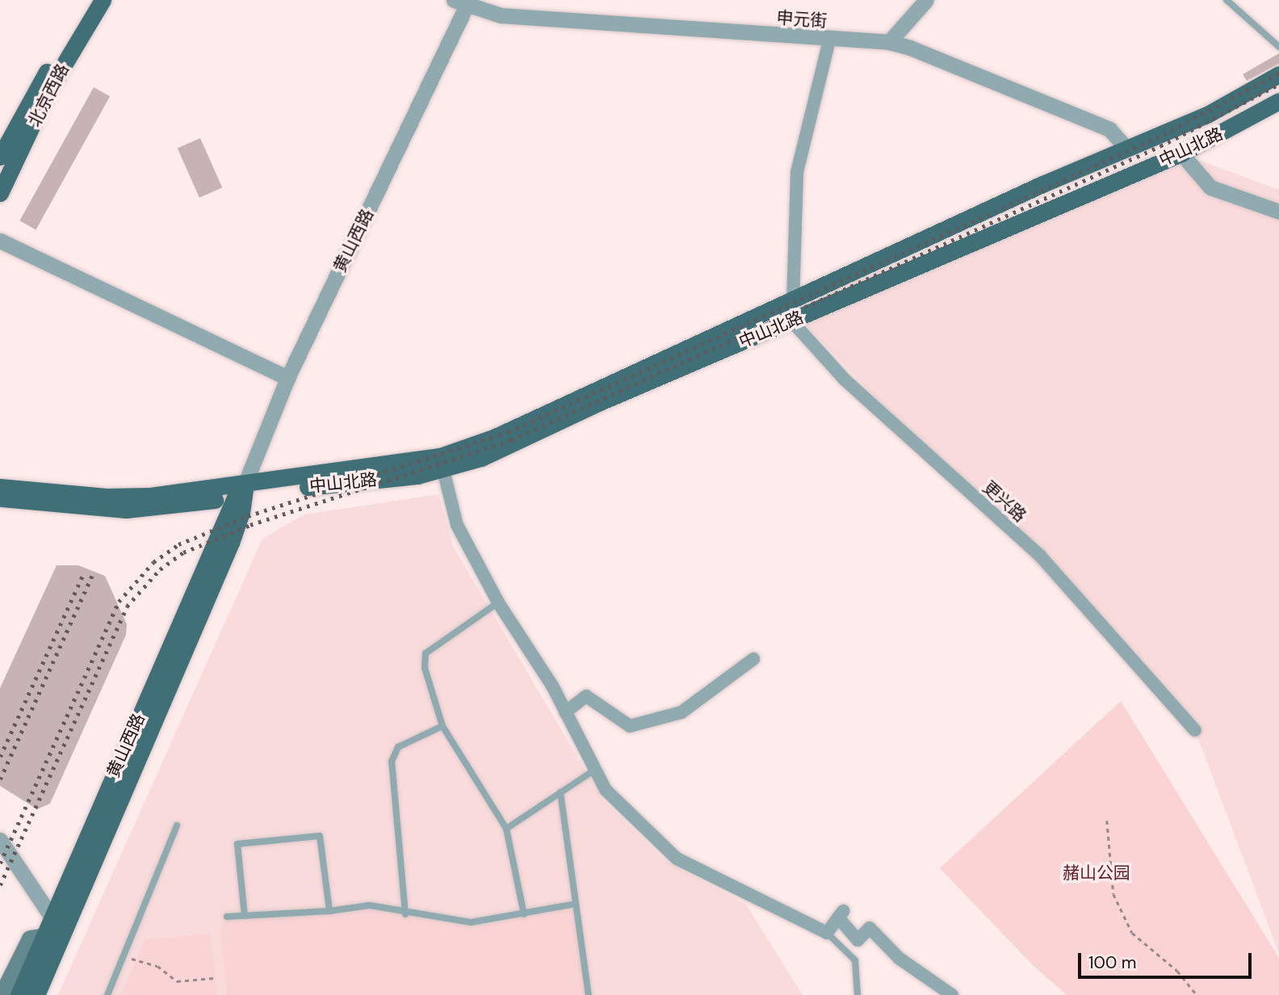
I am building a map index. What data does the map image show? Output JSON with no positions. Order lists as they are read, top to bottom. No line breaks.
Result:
{"streets":{"main road":["北京西路","中山北路","黄山西路"],"street":["申元街","更兴路"]},"crossings":[["申元街","黄山西路"],["中山北路","黄山西路"],["中山北路","更兴路"]],"parks":["赭山公园"],"scale_bar":"100 m"}
